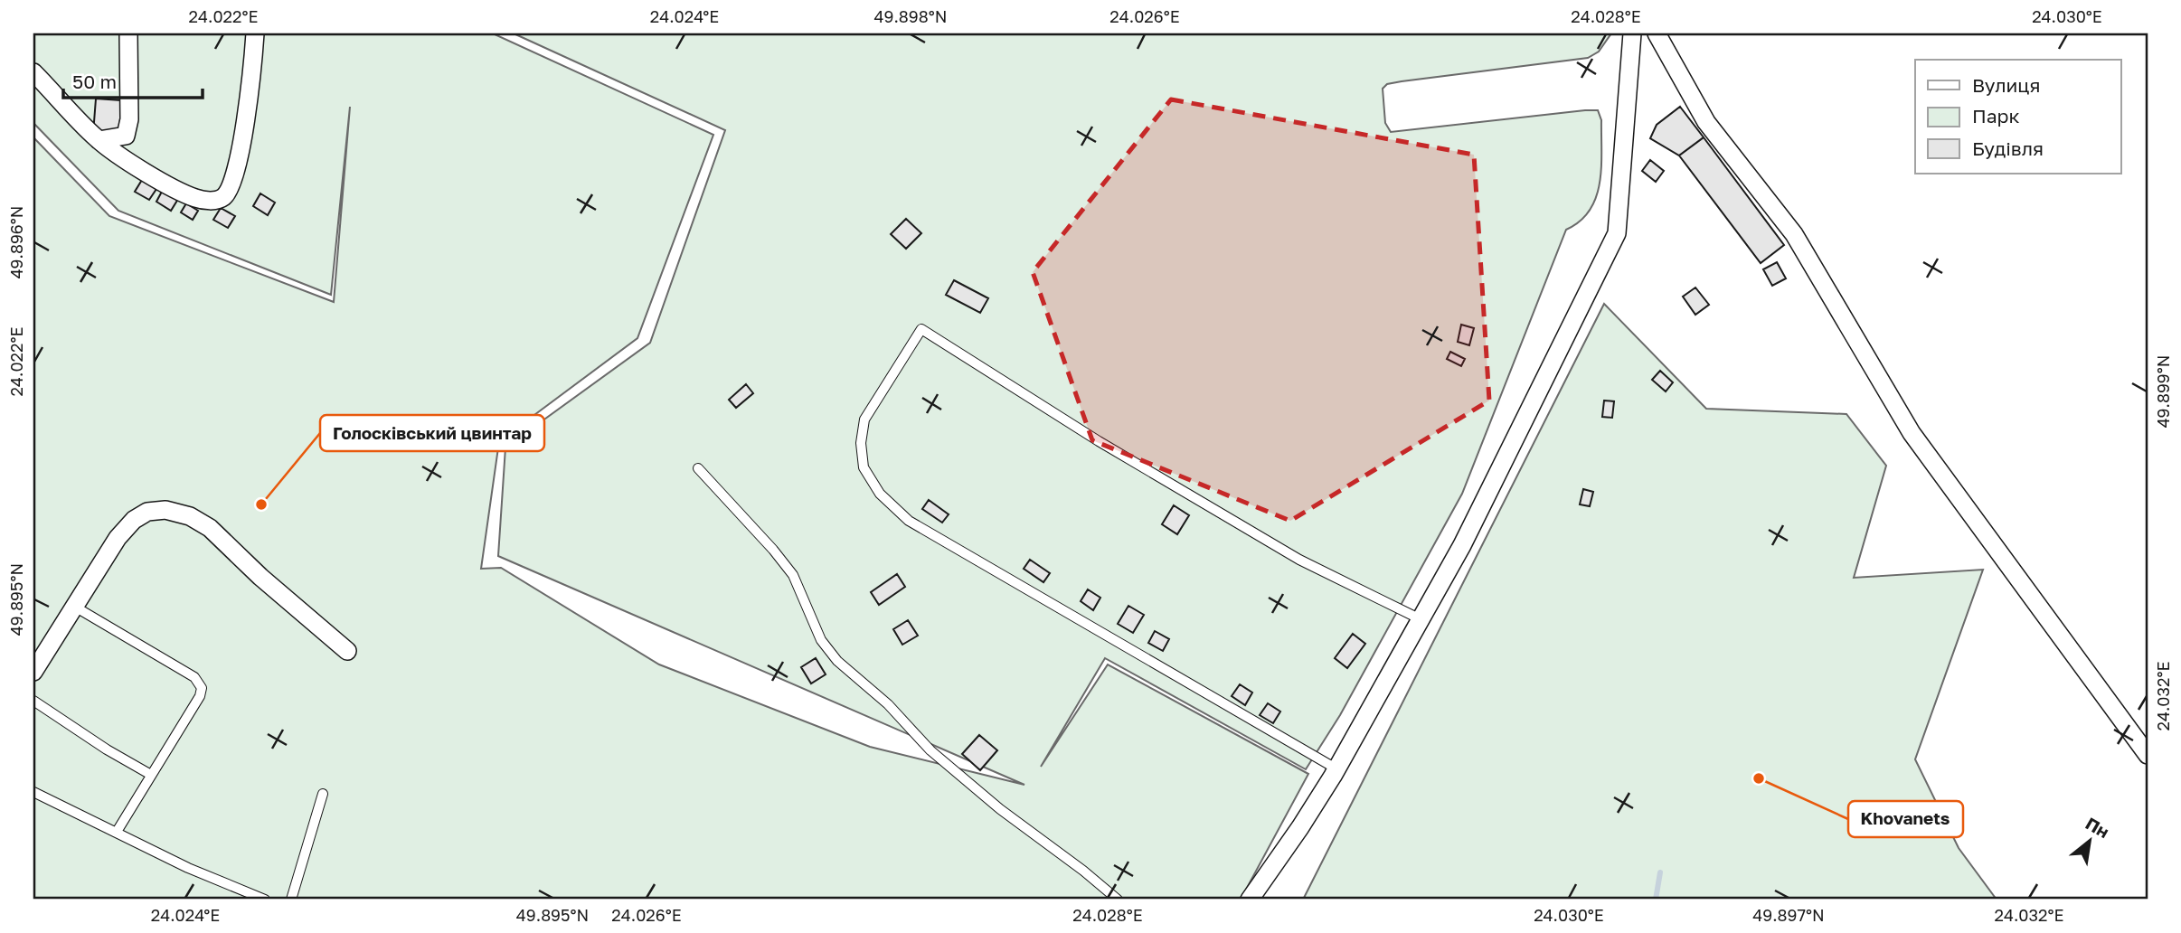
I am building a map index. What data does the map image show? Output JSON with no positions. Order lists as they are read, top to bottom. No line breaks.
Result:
{"places":["Голосківський цвинтар","Khovanets"],"legend":["Вулиця","Парк","Будівля"],"scale_bar":"50 m","north":"top right","coordinates":["24.022°E","24.024°E","49.898°N","24.026°E","24.028°E","24.030°E","49.896°N","49.899°N","49.895°N","24.032°E","49.897°N"]}
